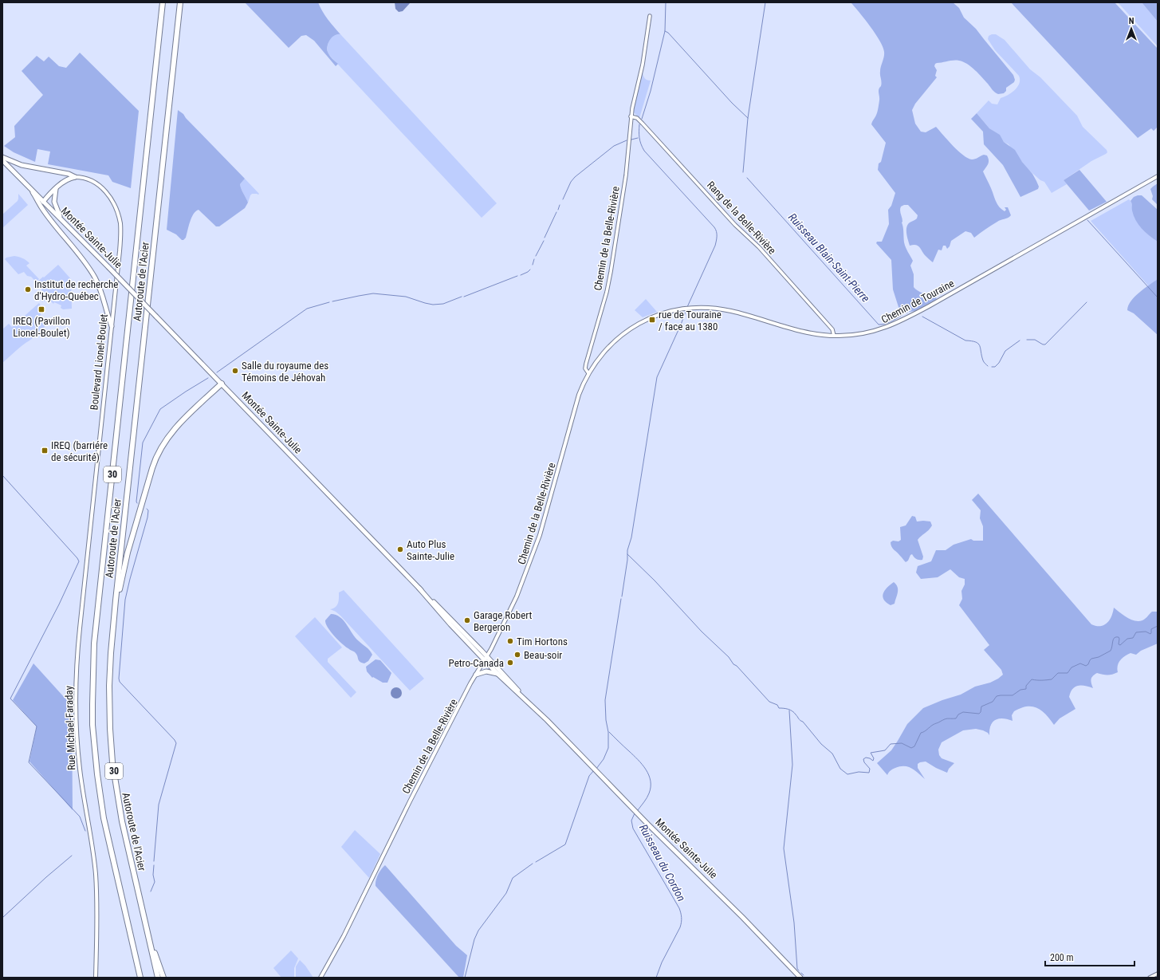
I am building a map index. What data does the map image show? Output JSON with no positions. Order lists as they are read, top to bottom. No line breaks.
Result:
{"streets":{"highway":["Autoroute de l'Acier","30"],"main road":["Montée Sainte-Julie"],"street":["Rang de la Belle-Rivière","Chemin de la Belle-Rivière","Chemin de Touraine","Boulevard Lionel-Boulet","Rue Michael-Faraday"]},"crossings":[["Rang de la Belle-Rivière","Chemin de la Belle-Rivière"],["Rang de la Belle-Rivière","Chemin de Touraine"],["Montée Sainte-Julie","Chemin de la Belle-Rivière"],["Chemin de la Belle-Rivière","Chemin de Touraine"],["Boulevard Lionel-Boulet","Rue Michael-Faraday"]],"water":["Ruisseau Blain-Saint-Pierre","Ruisseau du Cordon"],"places":{"other":["Institut de recherche d'Hydro-Québec","Salle du royaume des Témoins de Jéhovah","Auto Plus Sainte-Julie","Garage Robert Bergeron","Tim Hortons","Beau-soir","Petro-Canada"],"transit":["IREQ (Pavillon Lionel-Boulet)","rue de Touraine / face au 1380","IREQ (barriére de sécurité)"]},"scale_bar":"200 m","north":"top"}
